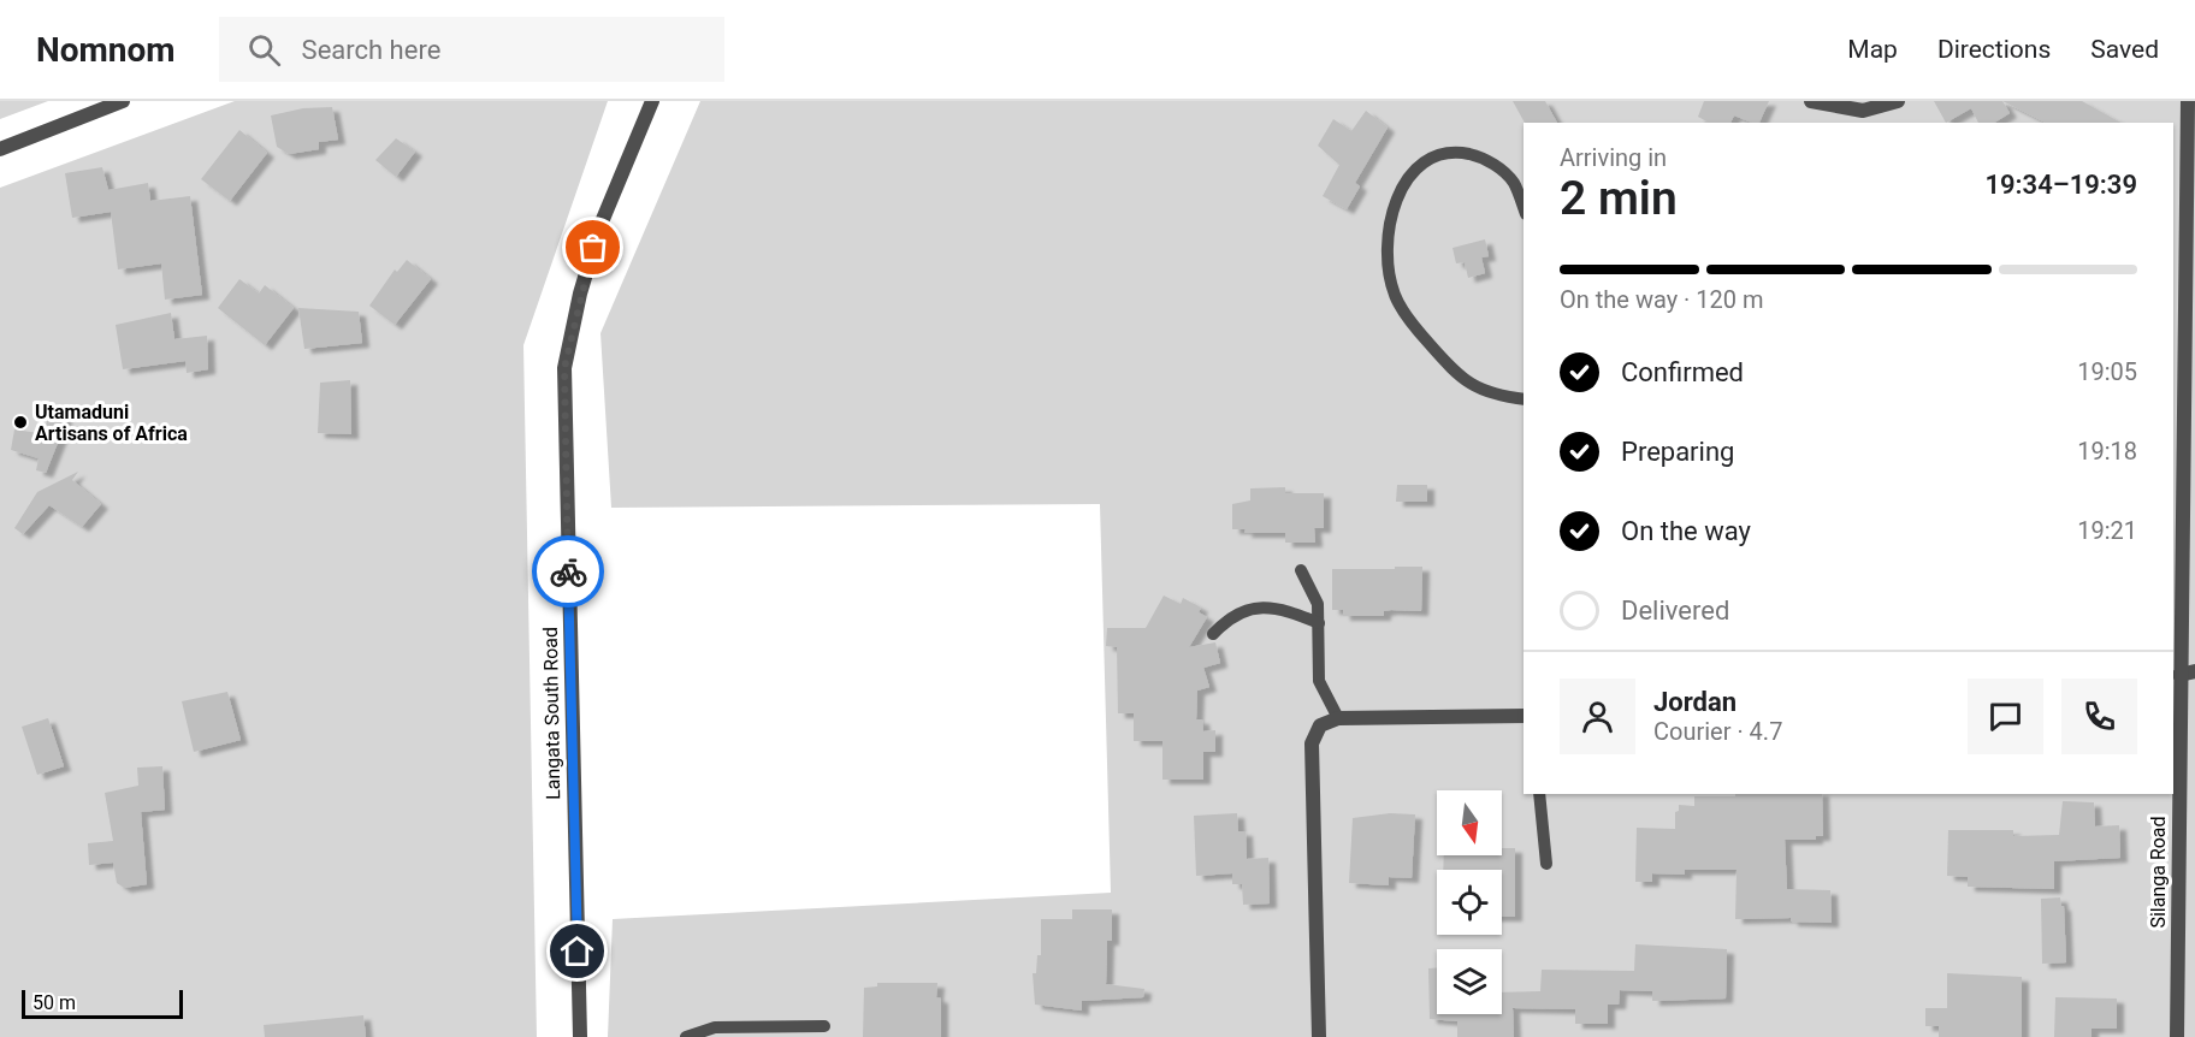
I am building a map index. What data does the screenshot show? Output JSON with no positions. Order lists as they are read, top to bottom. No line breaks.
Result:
{"streets":{"street":["Langata South Road","Silanga Road"]},"places":["Utamaduni Artisans of Africa"],"scale_bar":"50 m","north":"bottom","page":{"header":"Nomnom","search":"Search here","nav":["Map","Directions","Saved"],"heading":["2 min","Arriving in","19:34–19:39"],"panel":["Jordan","Courier · 4.7"],"bar":"On the way · 120 m","list":[["Confirmed","19:05"],["Preparing","19:18"],["On the way","19:21"],"Delivered"],"scale":"50 m"}}
